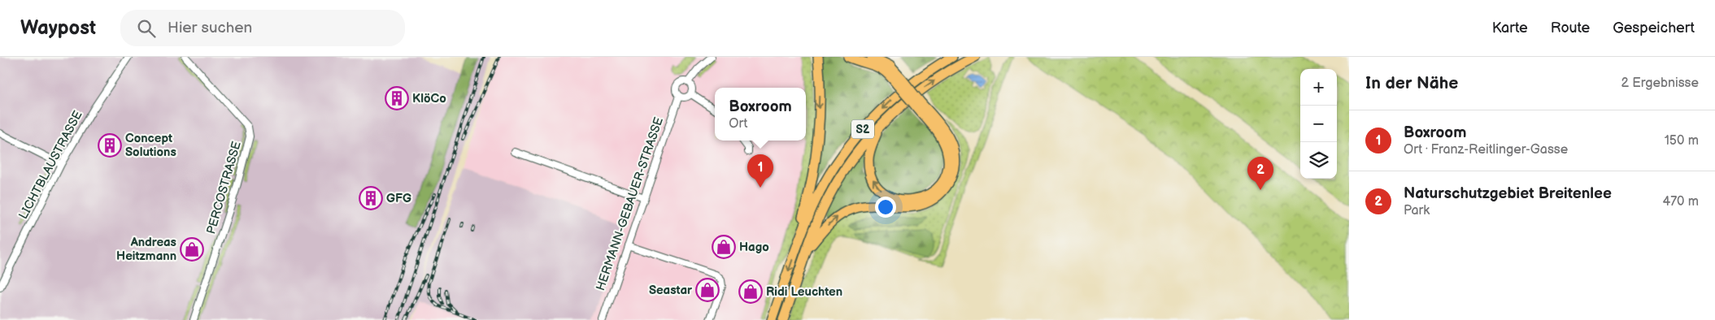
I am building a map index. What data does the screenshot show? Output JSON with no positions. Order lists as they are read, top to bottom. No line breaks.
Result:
{"streets":{"highway":["S2"],"street":["LICHTBLAUSTRASSE","PERCOSTRASSE","HERMANN-GEBAUER-STRASSE"]},"places":{"building":["KlöCo","Concept Solutions","GFG"],"shop":["Hago","Andreas Heitzmann","Seastar","Ridi Leuchten"]},"page":{"header":"Waypost","search":"Hier suchen","nav":["Karte","Route","Gespeichert"],"heading":["In der Nähe","2 Ergebnisse"],"map_buttons":["+","−"],"popup":["Boxroom","Ort"],"list":[{"mark":"1","name":"Boxroom","note":"Ort · Franz-Reitlinger-Gasse","value":"150 m"},{"mark":"2","name":"Naturschutzgebiet Breitenlee","note":"Park","value":"470 m"}],"pins":["1","2"]}}
